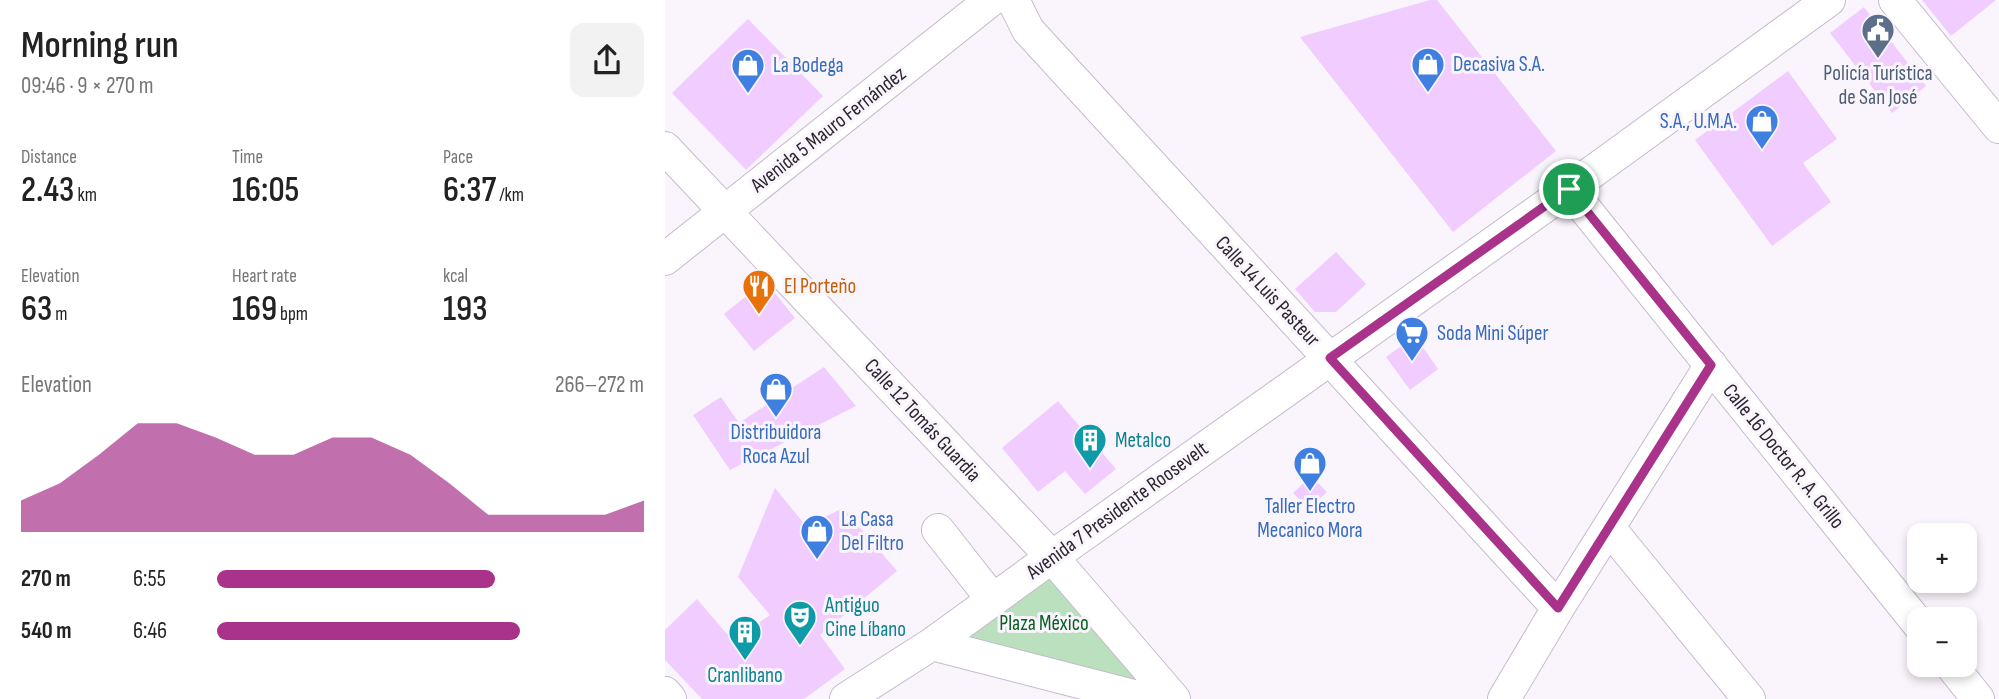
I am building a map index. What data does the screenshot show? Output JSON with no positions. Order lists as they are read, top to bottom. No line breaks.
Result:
{"streets":{"street":["Avenida 5 Mauro Fernández","Calle 14 Luis Pasteur","Calle 12 Tomás Guardia","Calle 16 Doctor R. A. Grillo","Avenida 7 Presidente Roosevelt"]},"crossings":[["Avenida 5 Mauro Fernández","Calle 12 Tomás Guardia"],["Calle 14 Luis Pasteur","Avenida 7 Presidente Roosevelt"],["Calle 12 Tomás Guardia","Avenida 7 Presidente Roosevelt"],["Calle 16 Doctor R. A. Grillo","Avenida 7 Presidente Roosevelt"]],"parks":["Plaza México"],"places":{"public building":["Policía Turística de San José"],"shop":["Decasiva S.A.","La Bodega","S.A., U.M.A.","Distribuidora Roca Azul","Taller Electro Mecanico Mora","La Casa Del Filtro"],"restaurant":["El Porteño"],"supermarket":["Soda Mini Súper"],"building":["Metalco","Cranlibano"],"theatre":["Antiguo Cine Líbano"]},"page":{"heading":["Morning run","09:46 · 9 × 270 m"],"stats":[["Distance","2.43 km"],["Time","16:05"],["Pace","6:37 /km"],["Elevation","63 m"],["Heart rate","169 bpm"],["kcal","193"]],"chart":["Elevation","266–272 m"],"map_buttons":["+","−"],"list":[{"name":"270 m","note":"6:55"},{"name":"540 m","note":"6:46"}]}}
